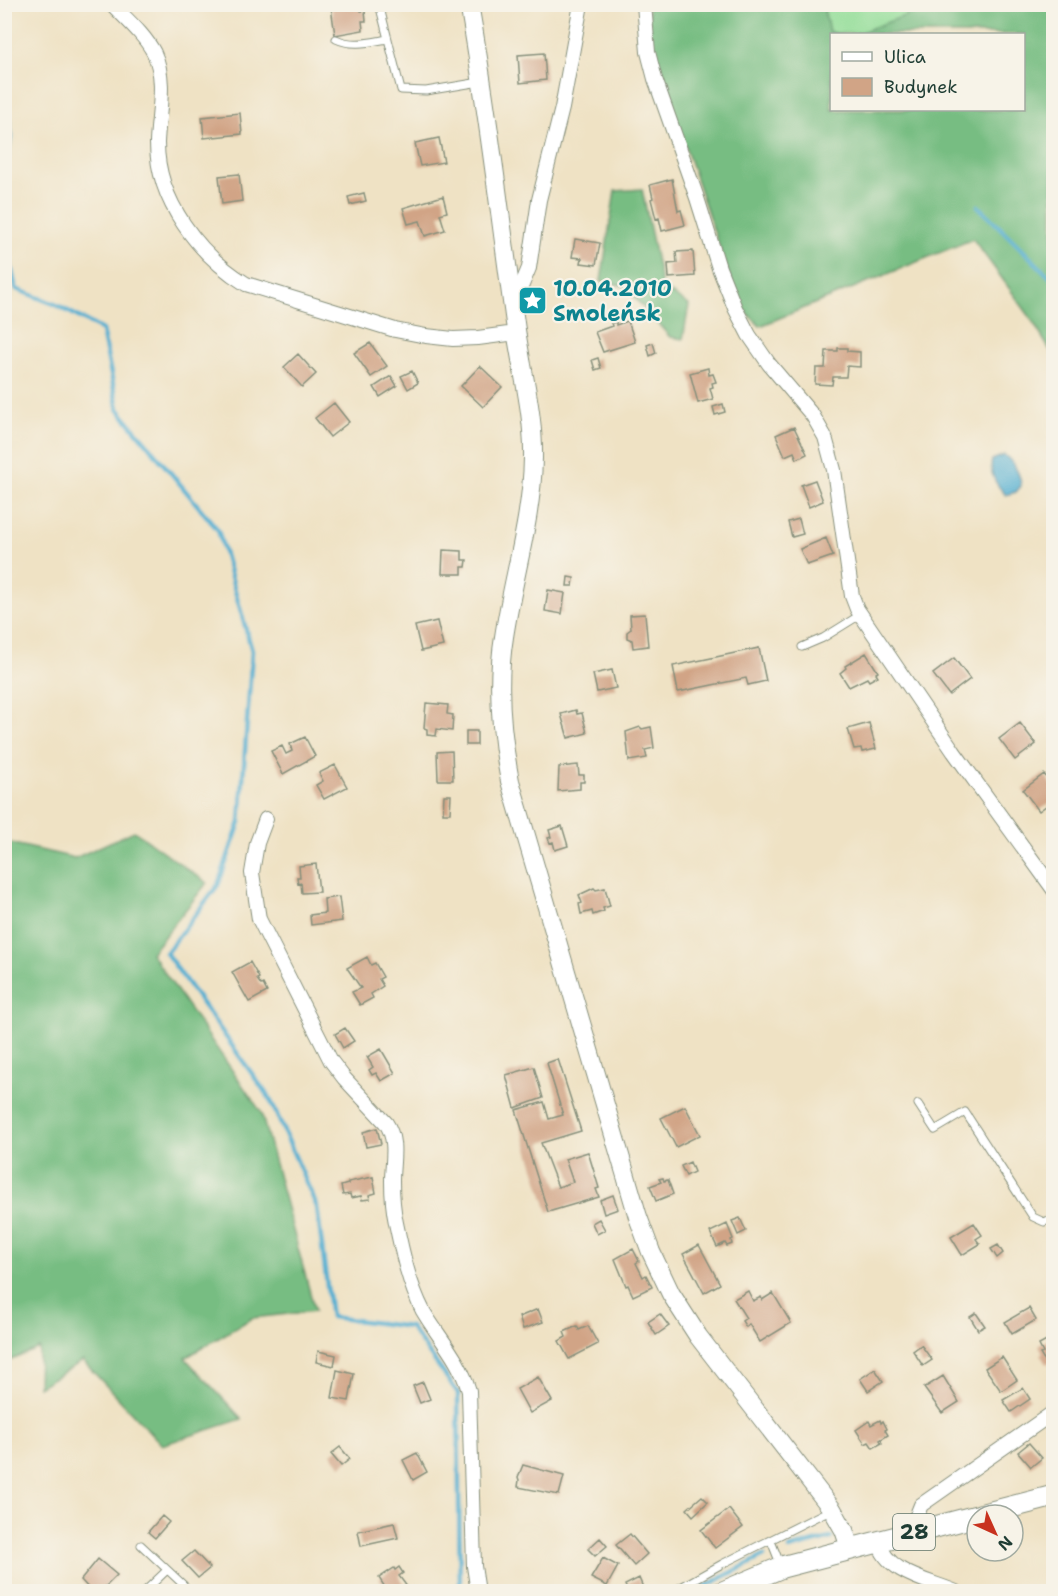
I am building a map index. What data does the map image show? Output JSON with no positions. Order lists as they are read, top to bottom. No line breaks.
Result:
{"streets":{"main road":["28"]},"places":{"place":["10.04.2010 Smoleńsk"]},"legend":["Ulica","Budynek"],"north":"bottom right"}
